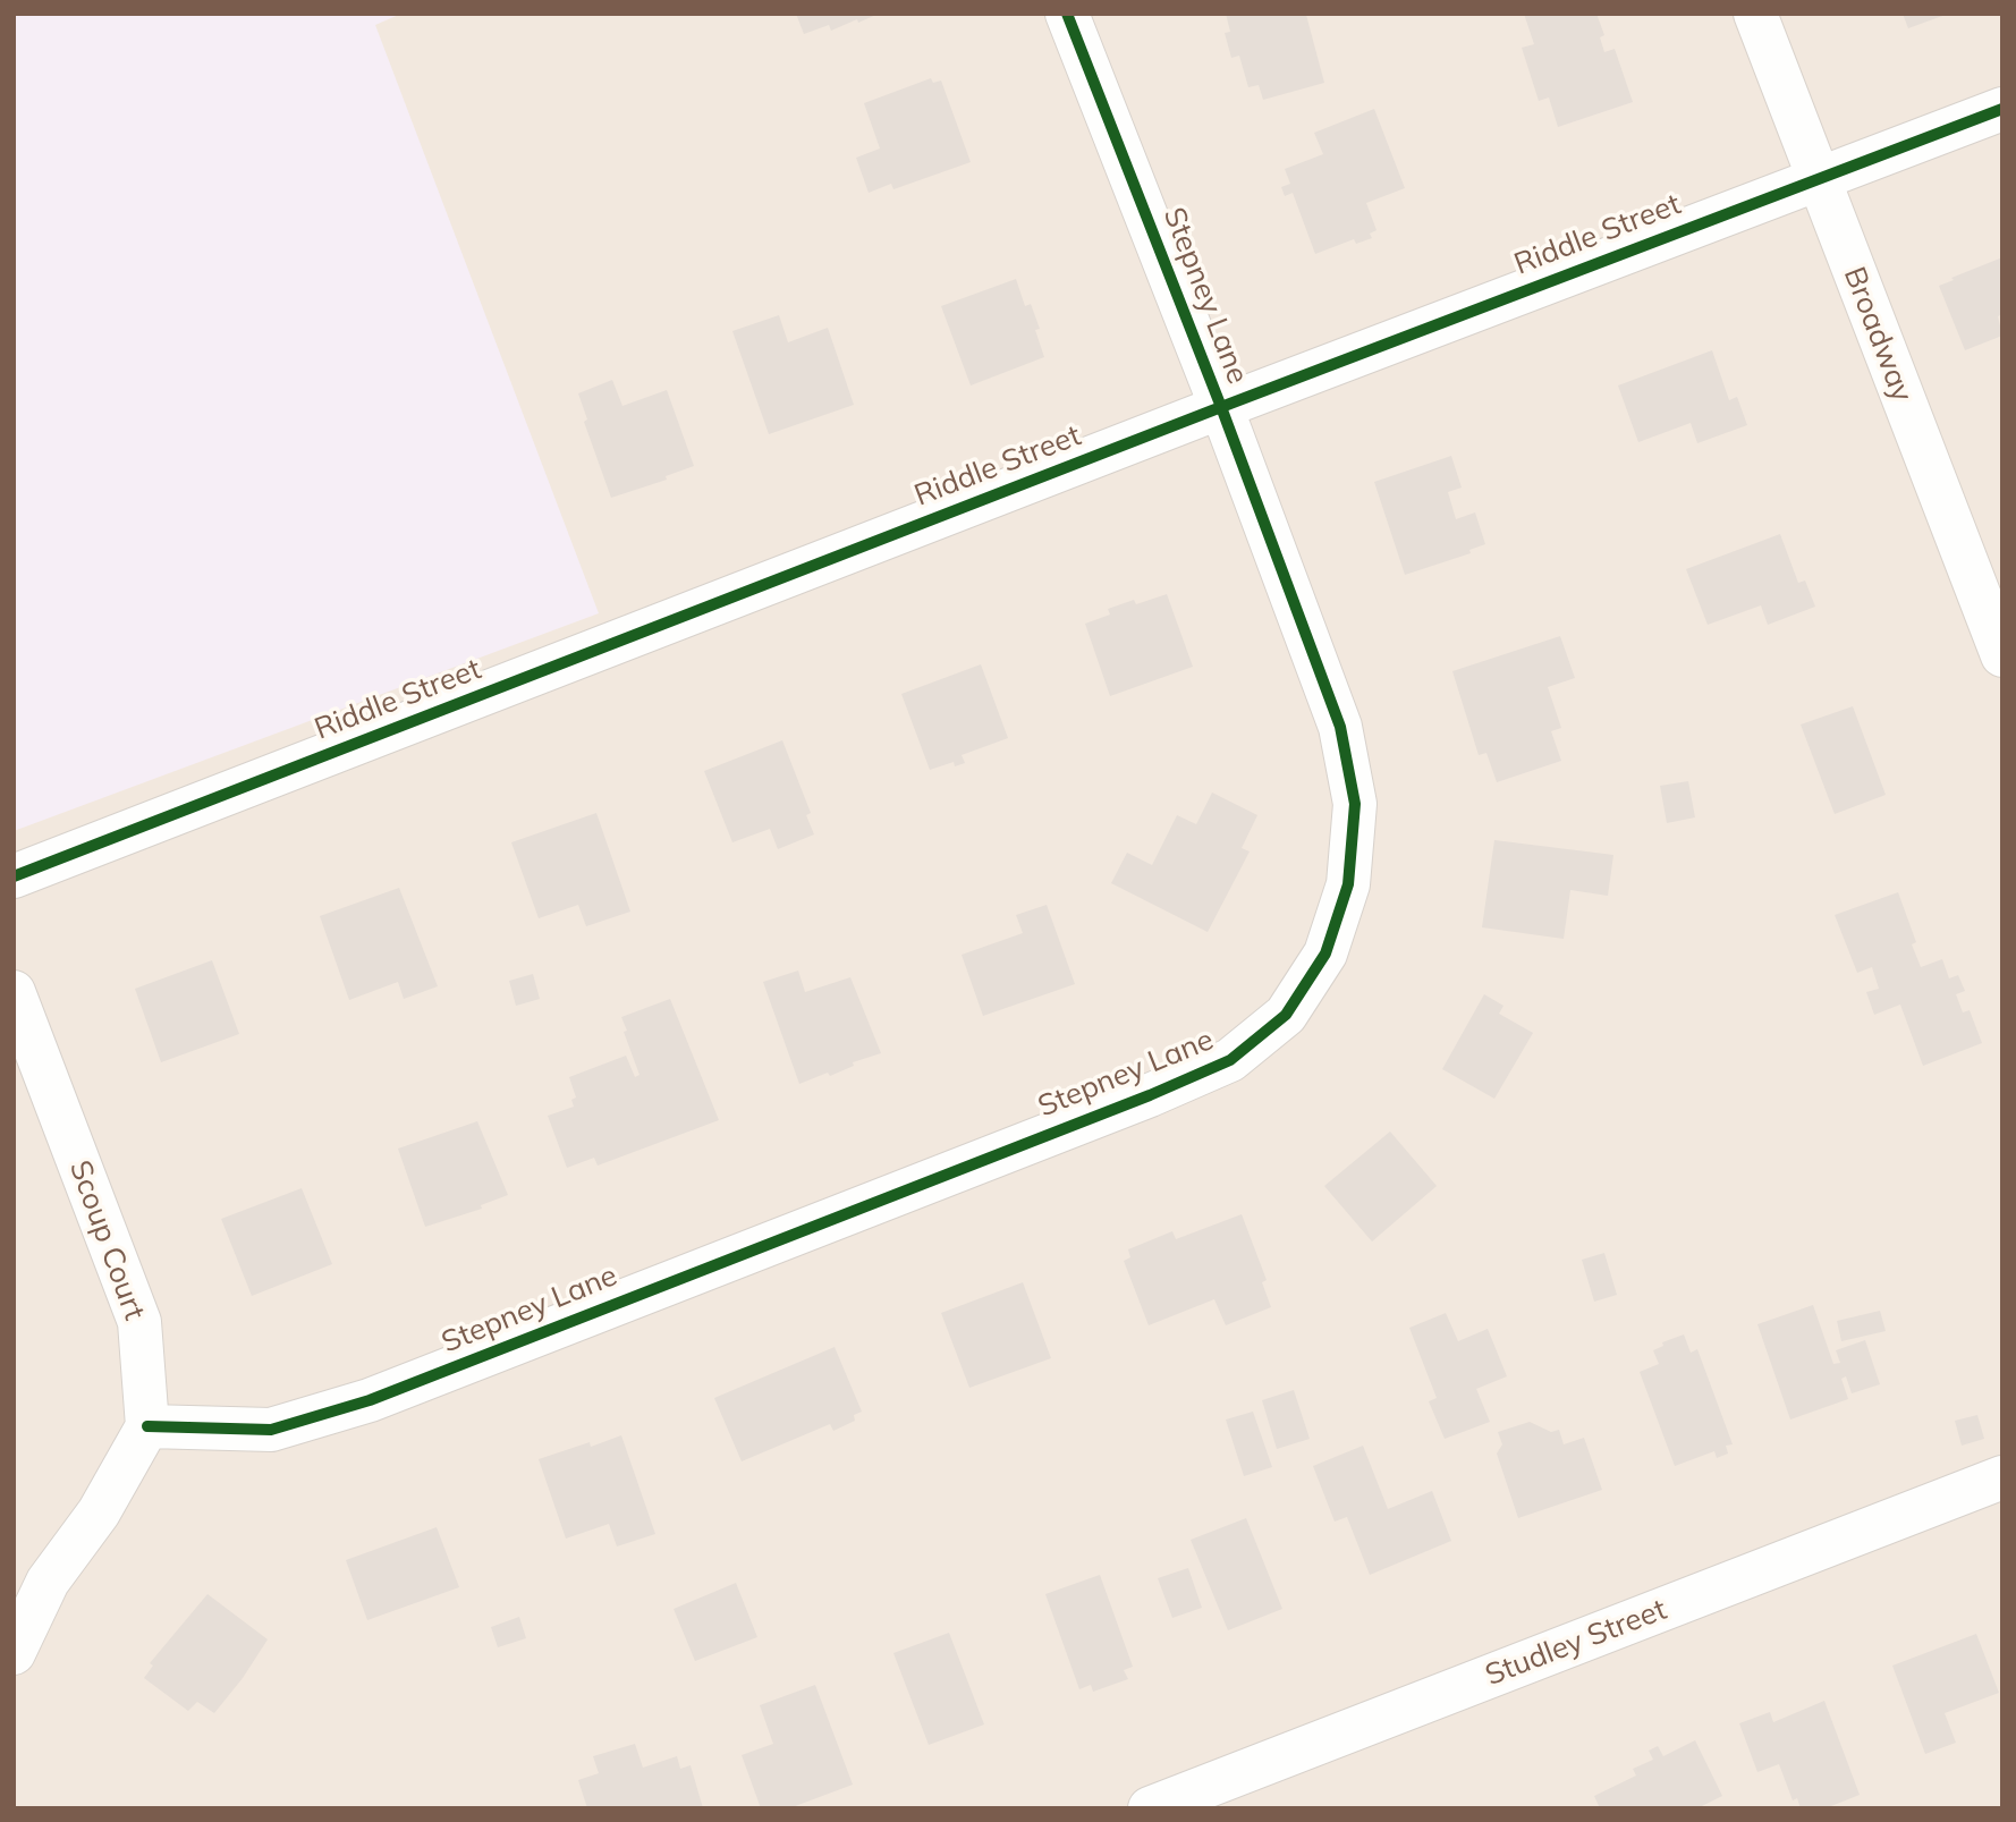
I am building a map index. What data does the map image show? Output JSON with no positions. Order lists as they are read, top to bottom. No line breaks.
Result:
{"streets":{"street":["Riddle Street","Stepney Lane","Broadway","Scoup Court","Studley Street"]},"crossings":[["Riddle Street","Stepney Lane"],["Riddle Street","Broadway"],["Stepney Lane","Scoup Court"]]}
